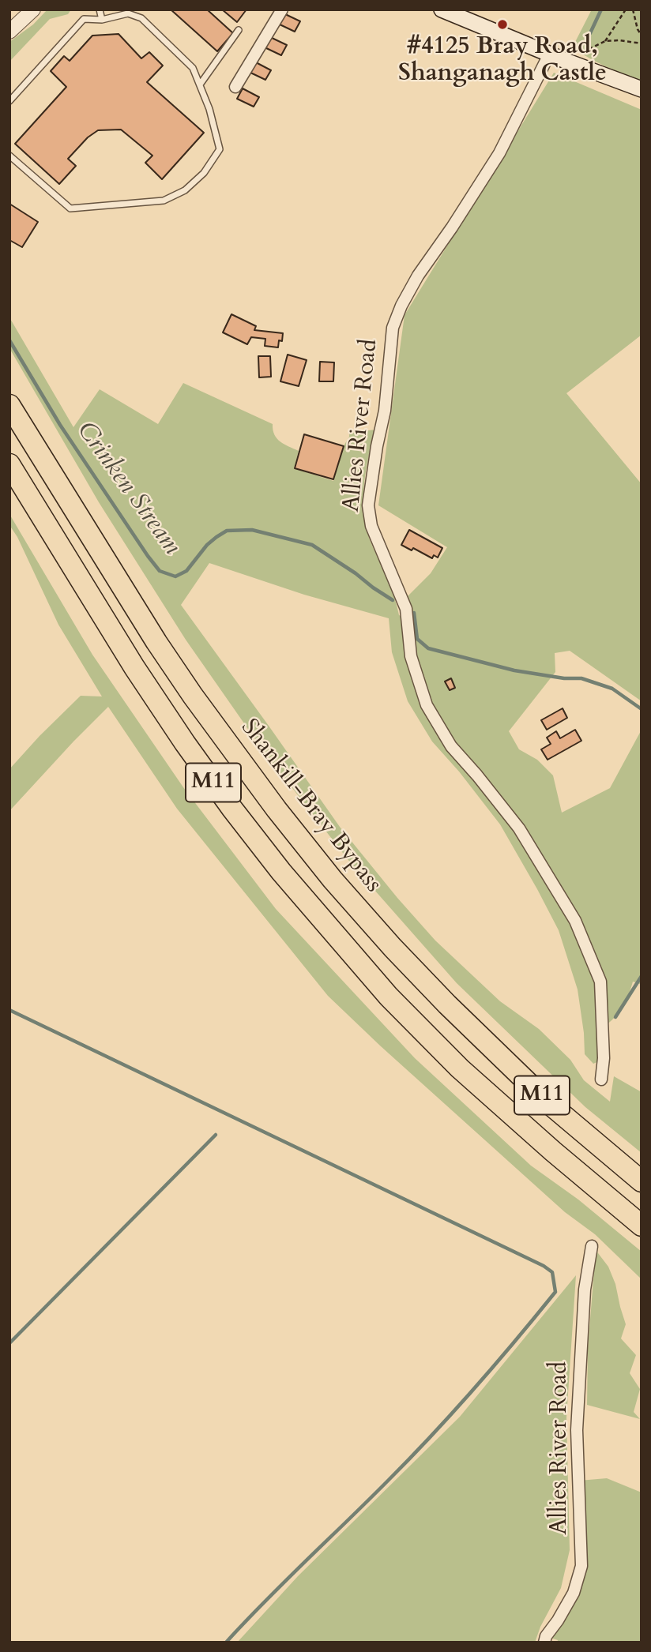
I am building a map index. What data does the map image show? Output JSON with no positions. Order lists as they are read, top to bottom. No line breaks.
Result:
{"streets":{"highway":["M11","Shankill-Bray Bypass"],"street":["Allies River Road"]},"water":["Crinken Stream"],"places":["#4125 Bray Road, Shanganagh Castle"]}
